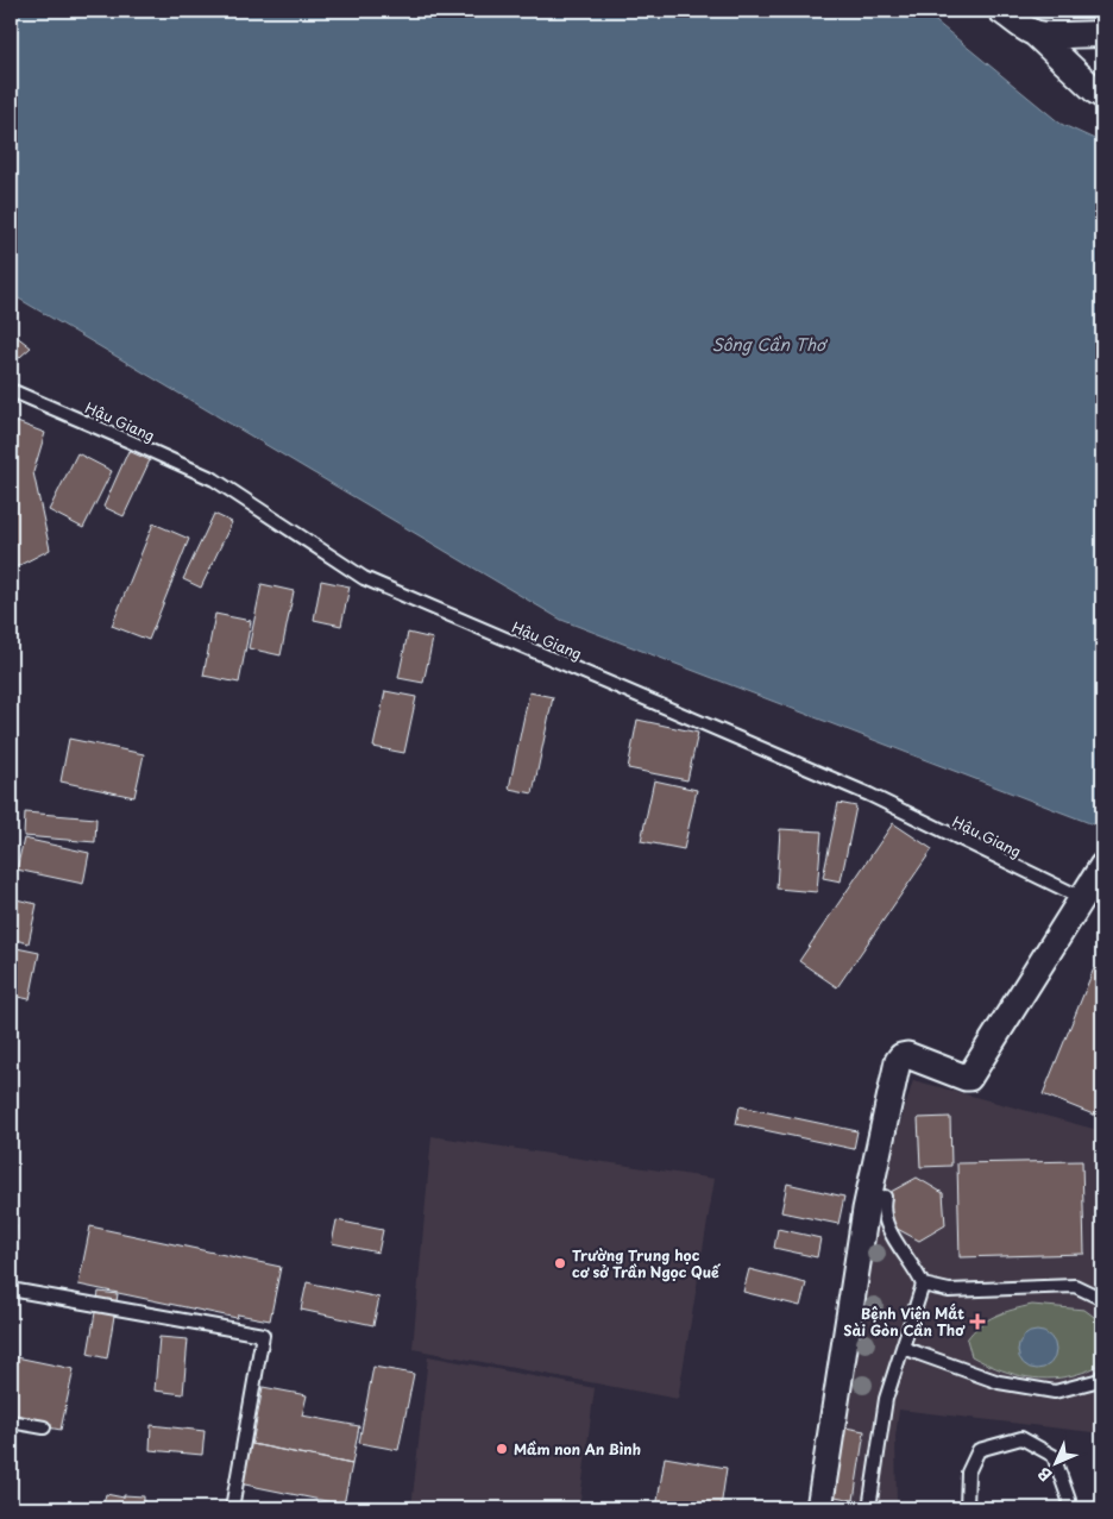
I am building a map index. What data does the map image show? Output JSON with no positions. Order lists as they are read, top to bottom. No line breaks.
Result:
{"streets":{"lane":["Hậu Giang"]},"water":["Sông Cần Thơ"],"places":{"other":["Trường Trung học cơ sở Trần Ngọc Quế","Mầm non An Bình"],"health":["Bệnh Viện Mắt Sài Gòn Cần Thơ"]},"north":"bottom left"}
